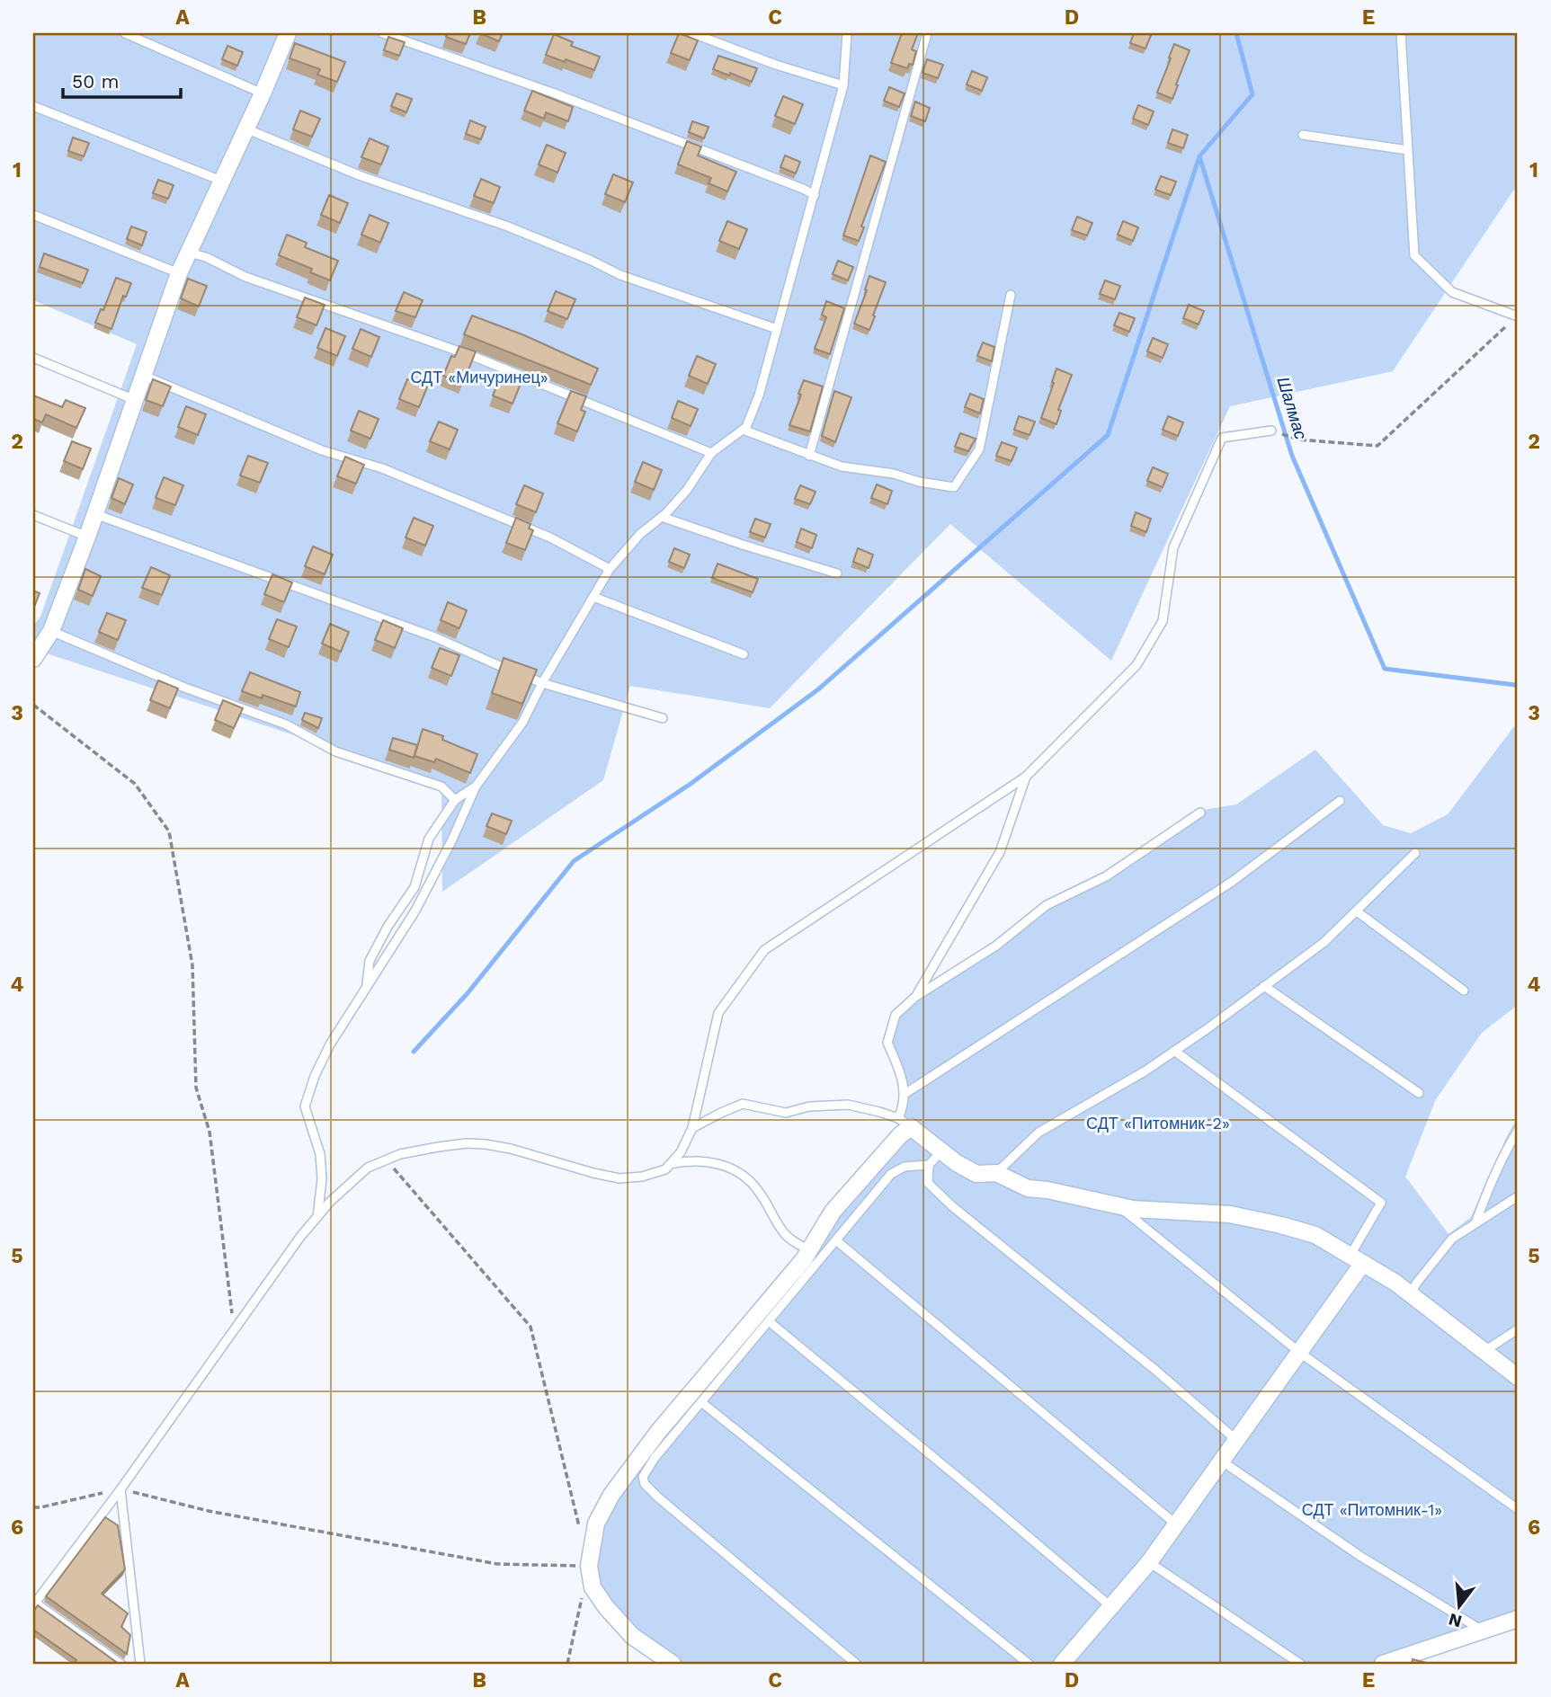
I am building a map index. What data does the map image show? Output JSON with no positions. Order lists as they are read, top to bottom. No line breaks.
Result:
{"water":["Шалмас"],"parks":["СДТ «Мичуринец»","СДТ «Питомник-2»","СДТ «Питомник-1»"],"scale_bar":"50 m","north":"bottom","grid":{"columns":["A","B","C","D","E"],"rows":["1","2","3","4","5","6"]}}
